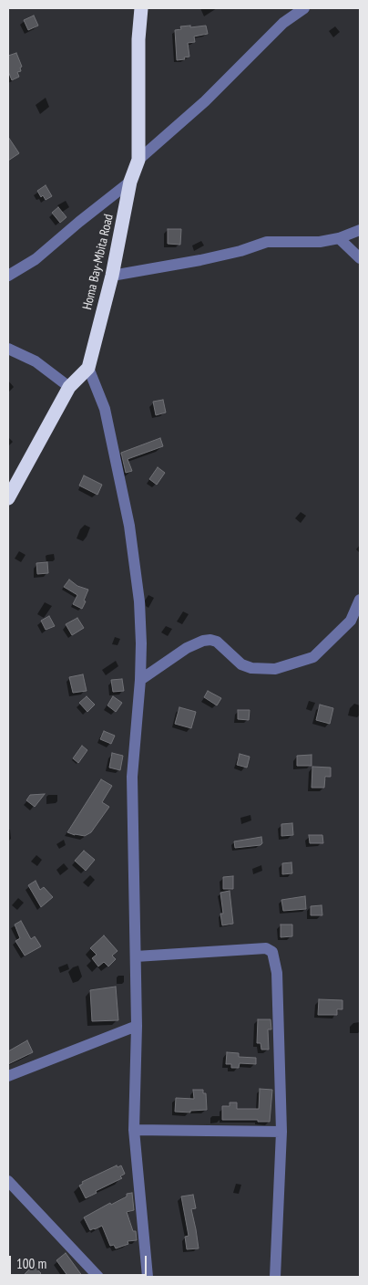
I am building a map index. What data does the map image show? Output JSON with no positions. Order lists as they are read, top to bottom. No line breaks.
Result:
{"streets":{"highway":["Homa Bay-Mbita Road"]},"scale_bar":"100 m"}
